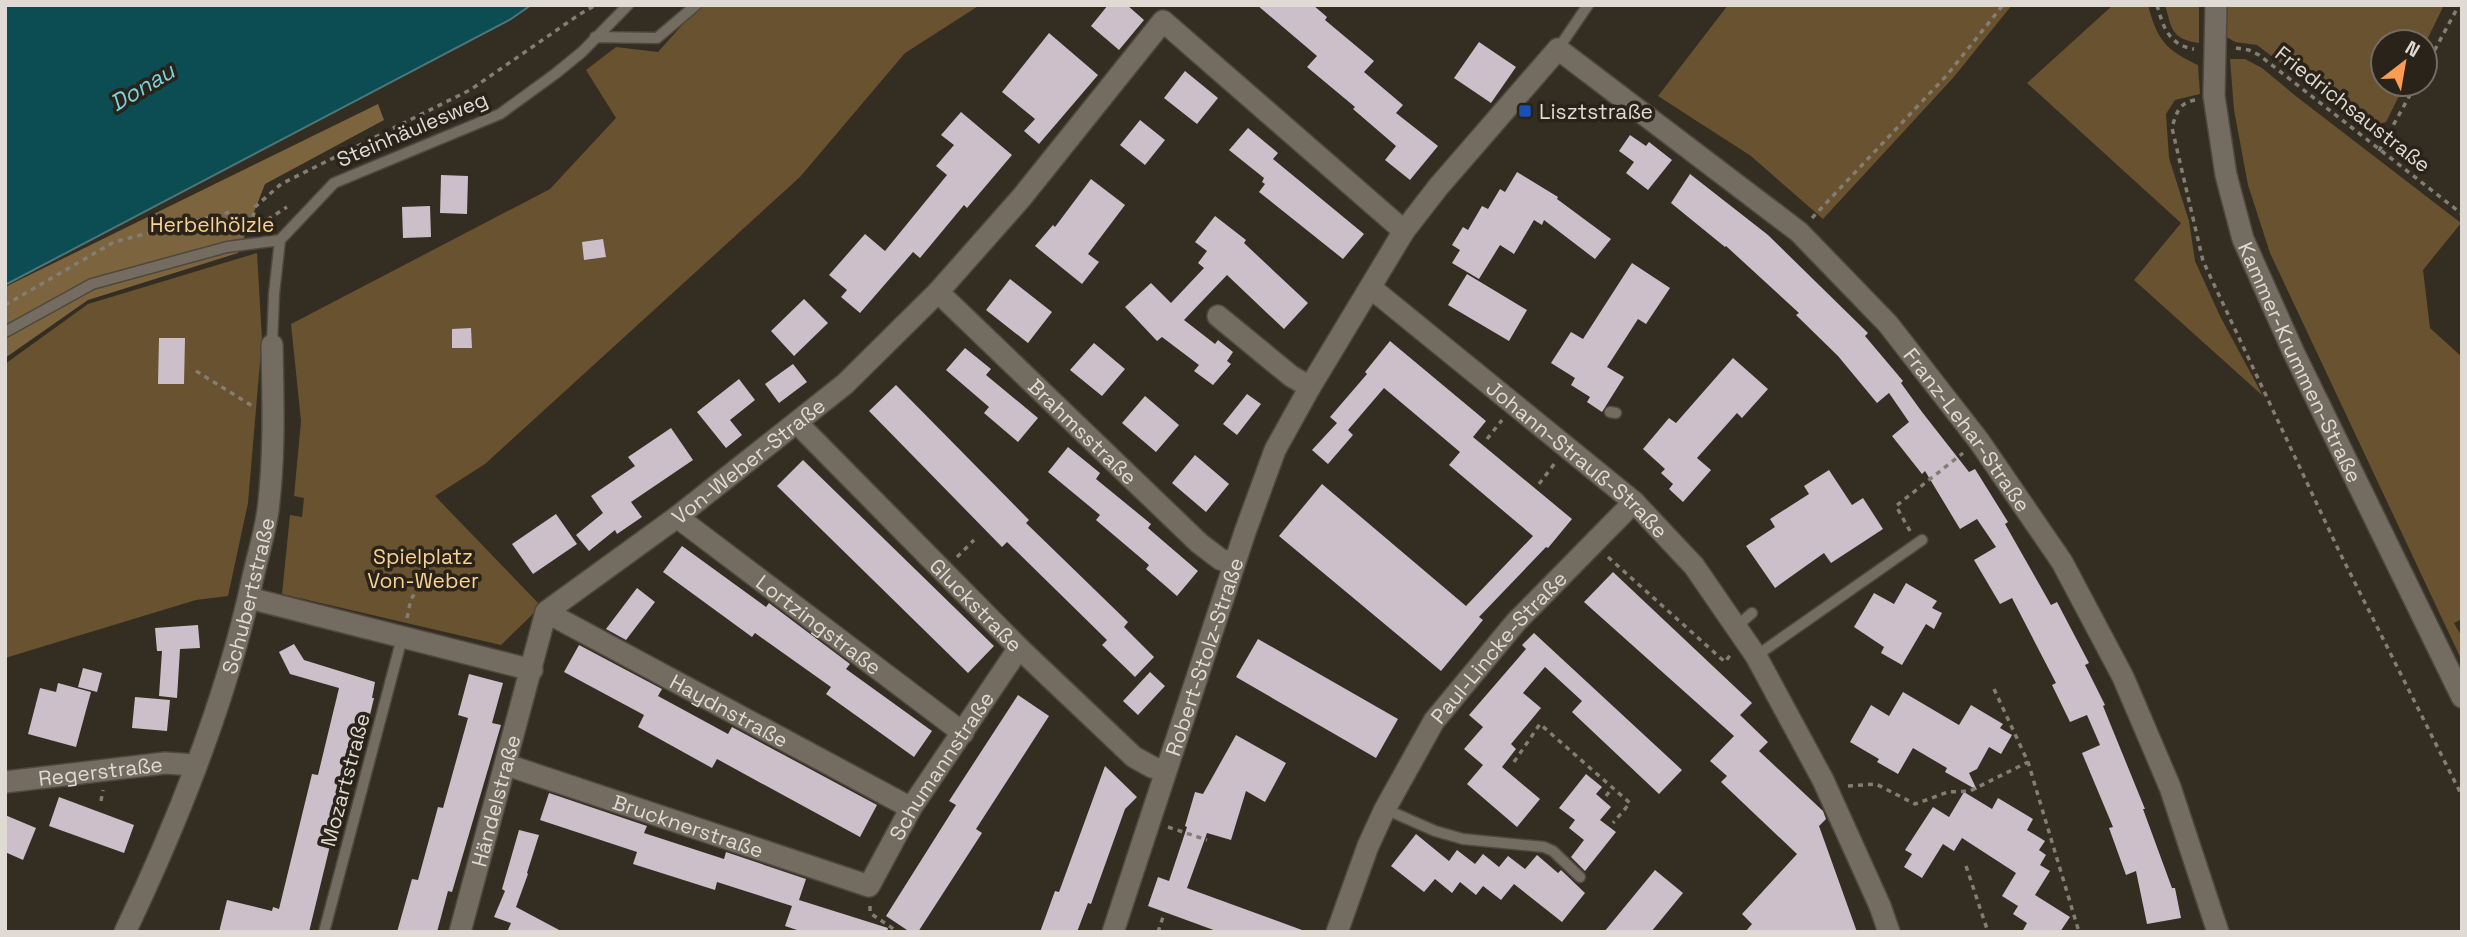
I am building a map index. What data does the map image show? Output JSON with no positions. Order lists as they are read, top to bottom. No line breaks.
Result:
{"streets":{"street":["Kammer-Krummen-Straße","Franz-Lehar-Straße","Brahmsstraße","Von-Weber-Straße","Johann-Strauß-Straße","Schubertstraße","Gluckstraße","Lortzingstraße","Paul-Lincke-Straße","Robert-Stolz-Straße","Haydnstraße","Schumannstraße","Regerstraße","Händelstraße","Brucknerstraße"],"lane":["Steinhäulesweg","Mozartstraße"],"path":["Friedrichsaustraße"]},"crossings":[["Steinhäulesweg","Schubertstraße"],["Franz-Lehar-Straße","Robert-Stolz-Straße"],["Brahmsstraße","Von-Weber-Straße"],["Brahmsstraße","Robert-Stolz-Straße"],["Von-Weber-Straße","Gluckstraße"],["Von-Weber-Straße","Lortzingstraße"],["Von-Weber-Straße","Robert-Stolz-Straße"],["Von-Weber-Straße","Haydnstraße"],["Johann-Strauß-Straße","Paul-Lincke-Straße"],["Johann-Strauß-Straße","Robert-Stolz-Straße"],["Schubertstraße","Regerstraße"],["Gluckstraße","Robert-Stolz-Straße"],["Gluckstraße","Schumannstraße"],["Lortzingstraße","Schumannstraße"],["Haydnstraße","Schumannstraße"],["Schumannstraße","Brucknerstraße"],["Händelstraße","Brucknerstraße"]],"water":["Donau"],"parks":["Herbelhölzle","Spielplatz Von-Weber"],"places":{"transit":["Lisztstraße"]},"north":"top right"}
